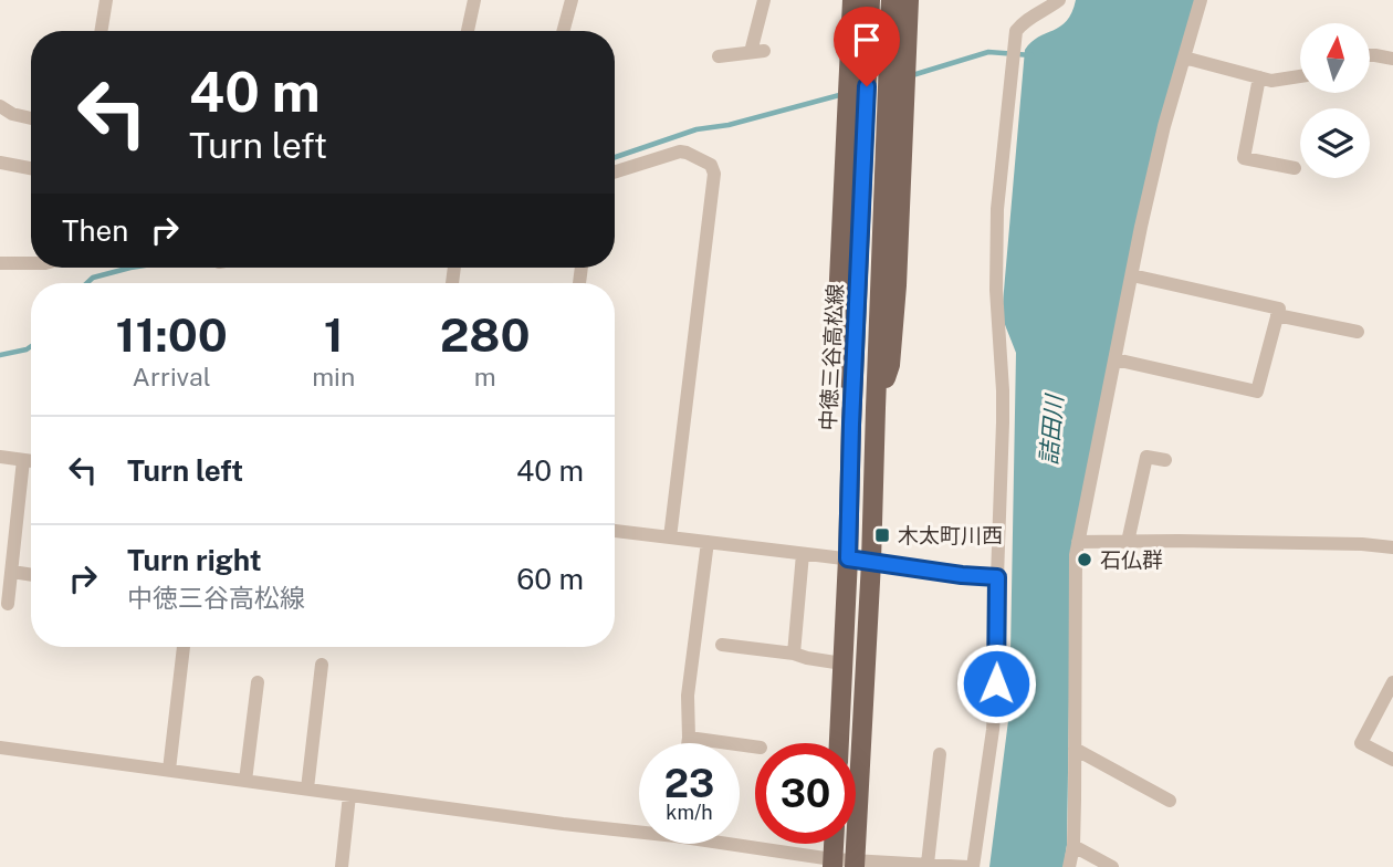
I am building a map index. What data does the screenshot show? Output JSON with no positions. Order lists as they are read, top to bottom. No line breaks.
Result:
{"streets":{"main road":["中徳三谷高松線"]},"water":["詰田川"],"places":{"transit":["木太町川西"],"other":["石仏群"]},"north":"top","page":{"turn":["40 m","Turn left"],"then":"Then","eta":["11:00","Arrival","1","min","280","m"],"list":[{"name":"Turn left","value":"40 m"},{"name":"Turn right","note":"中徳三谷高松線","value":"60 m"}],"speed":"23 km/h","limit":"30"}}
